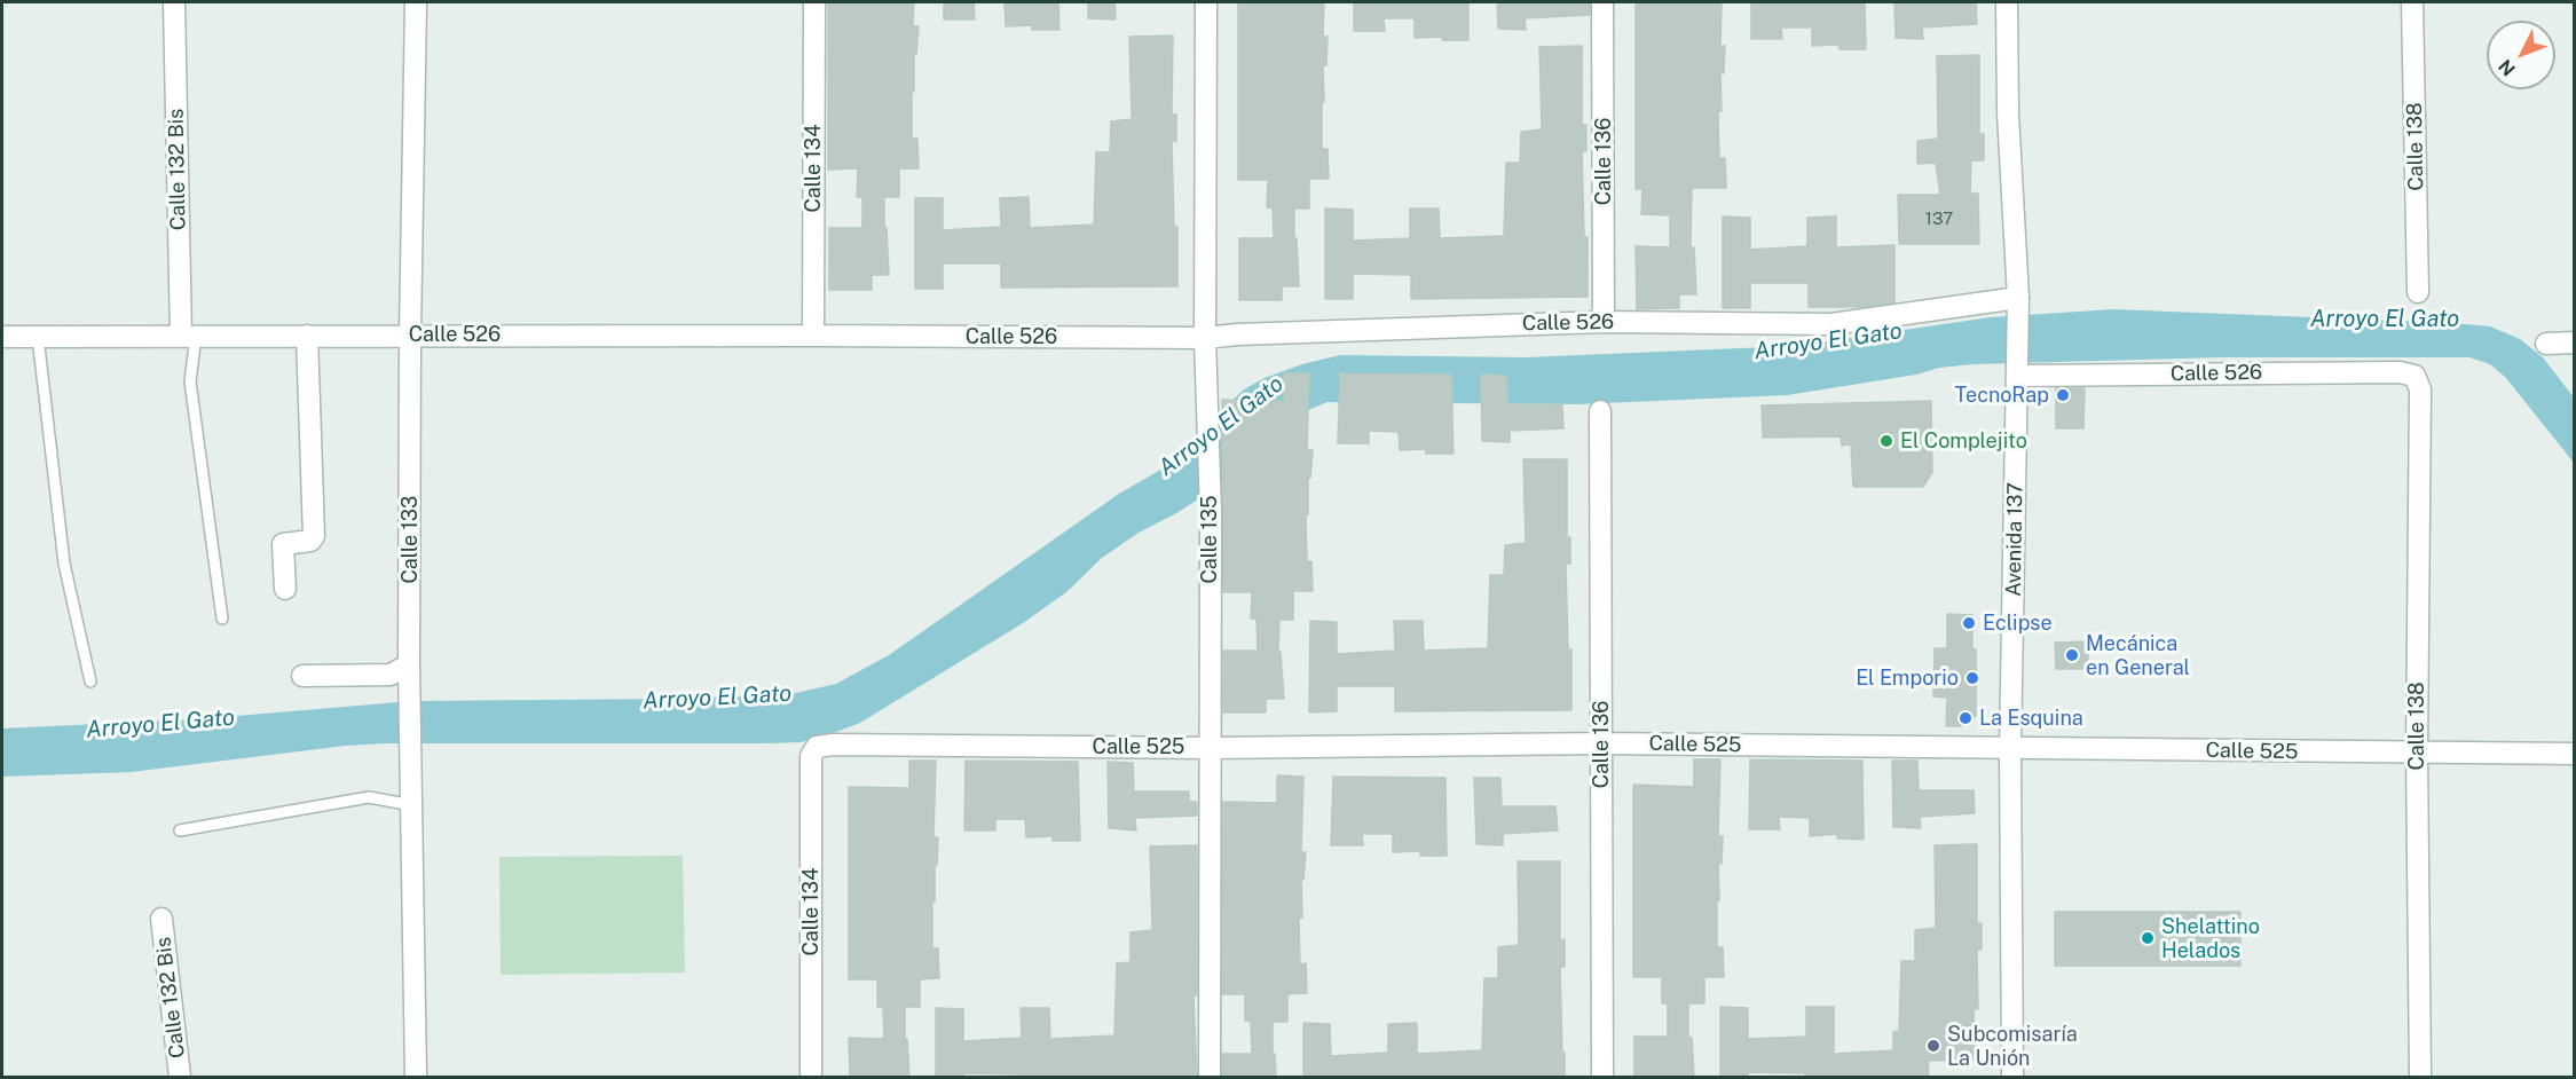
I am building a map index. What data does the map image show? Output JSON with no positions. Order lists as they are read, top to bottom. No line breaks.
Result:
{"streets":{"street":["Calle 138","Calle 136","Calle 134","Calle 132 Bis","Calle 526","Calle 133","Calle 135","Avenida 137","Calle 525"]},"crossings":[["Calle 138","Calle 526"],["Calle 138","Calle 525"],["Calle 136","Calle 526"],["Calle 136","Calle 525"],["Calle 134","Calle 526"],["Calle 134","Calle 525"],["Calle 132 Bis","Calle 526"],["Calle 526","Calle 133"],["Calle 526","Calle 135"],["Calle 526","Avenida 137"],["Calle 135","Calle 525"],["Avenida 137","Calle 525"]],"water":["Arroyo El Gato"],"places":["TecnoRap","El Complejito","Eclipse","Mecánica en General","El Emporio","La Esquina","Shelattino Helados","Subcomisaría La Unión"],"house_numbers":["137"],"north":"bottom left"}
